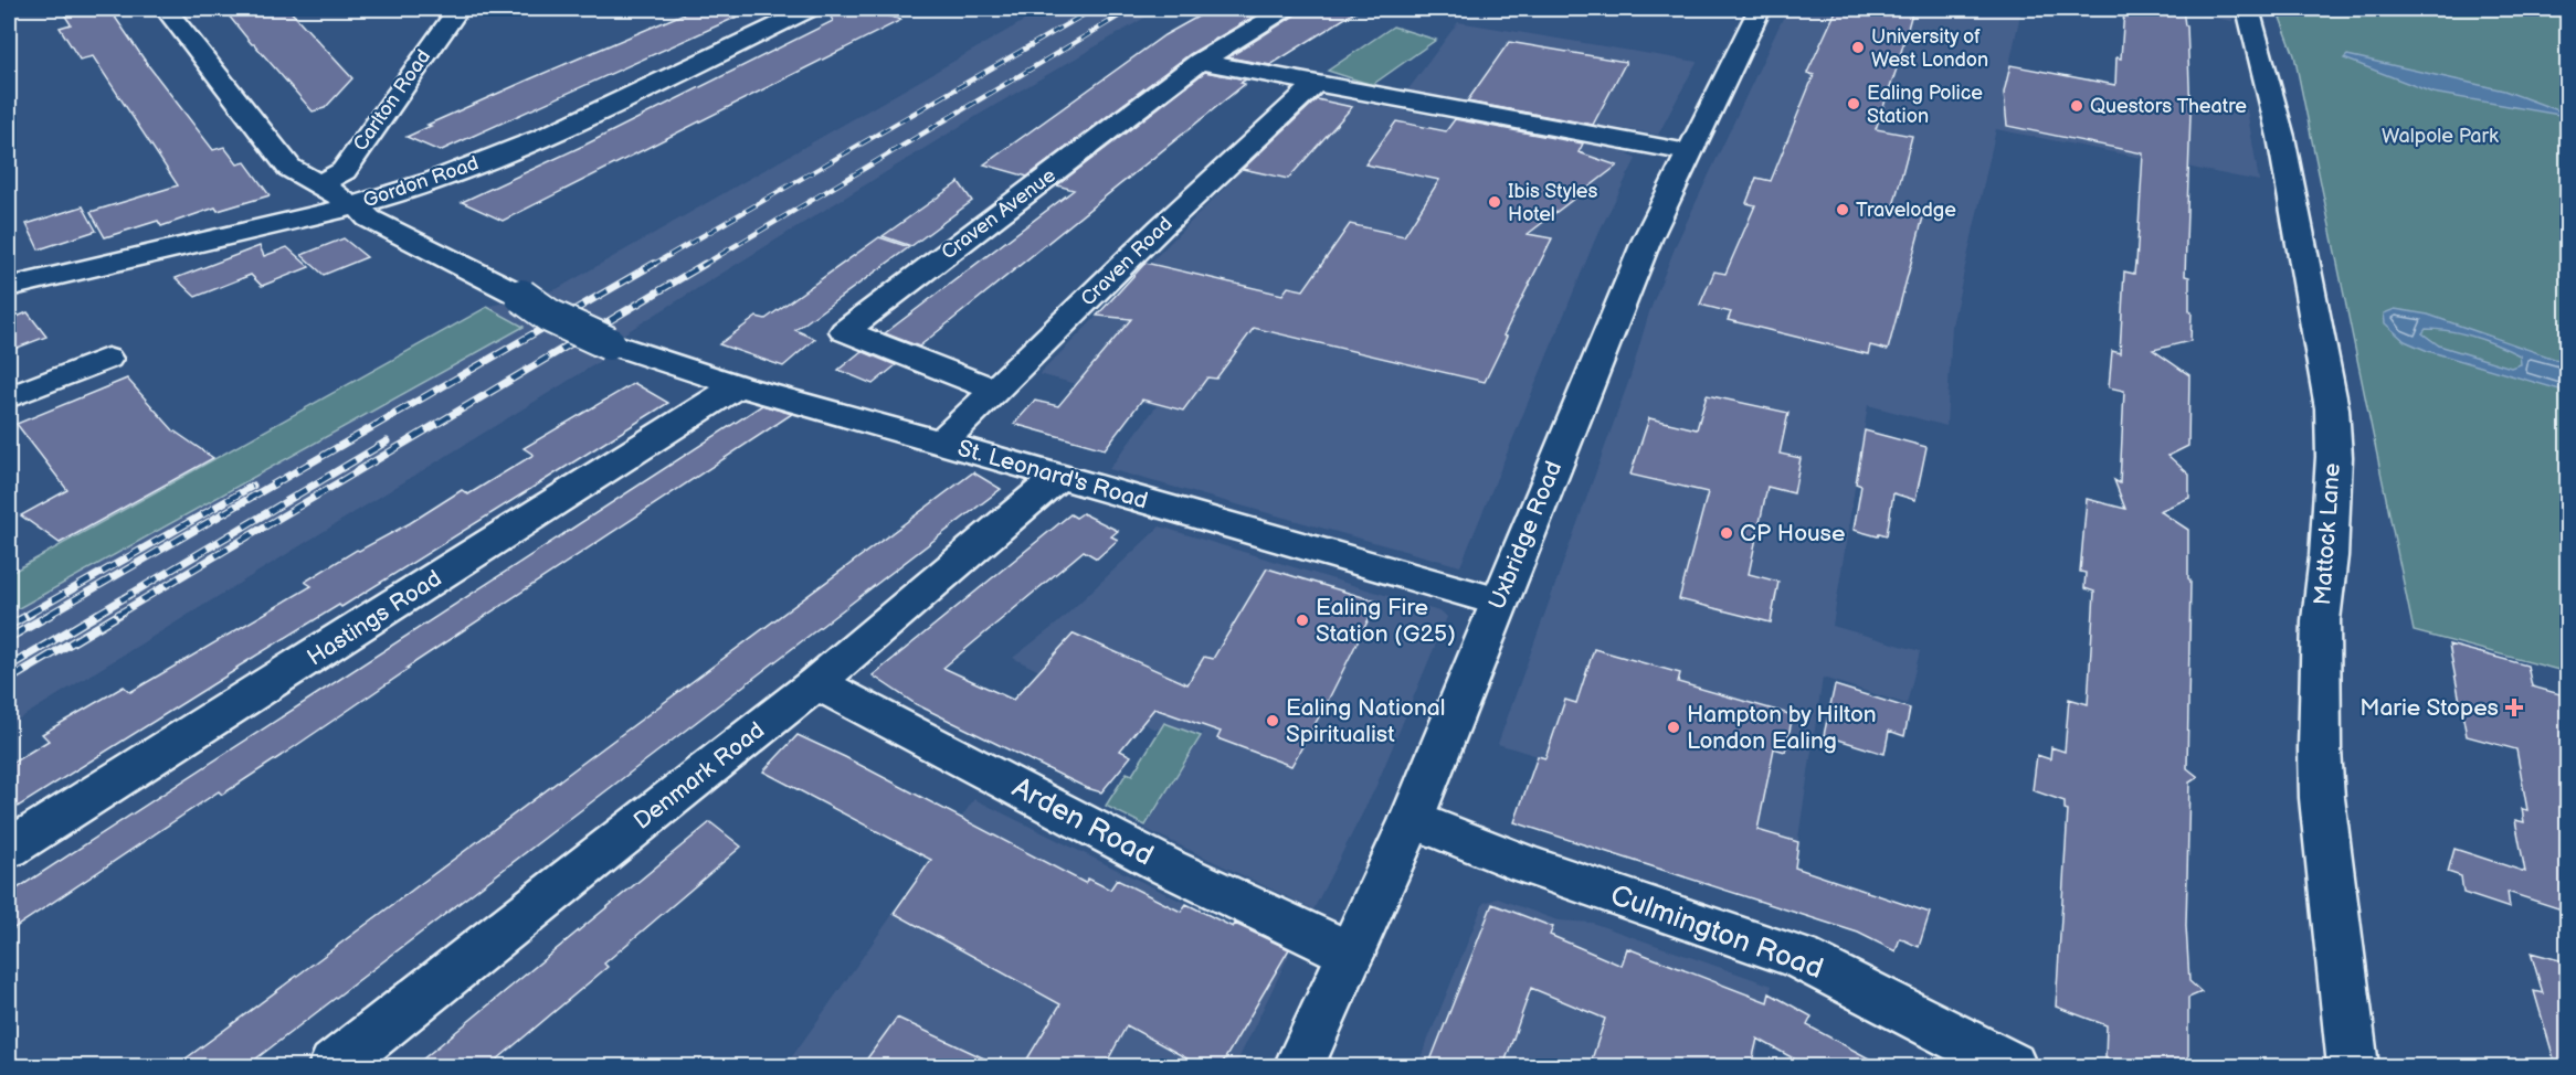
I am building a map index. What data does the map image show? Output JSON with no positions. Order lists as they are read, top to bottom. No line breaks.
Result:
{"streets":{"street":["Carlton Road","Gordon Road","Craven Avenue","Craven Road","St. Leonard's Road","Mattock Lane","Uxbridge Road","Hastings Road","Denmark Road","Arden Road","Culmington Road"]},"crossings":[["Carlton Road","St. Leonard's Road"],["Gordon Road","St. Leonard's Road"],["Craven Avenue","Craven Road"],["Craven Road","St. Leonard's Road"],["St. Leonard's Road","Uxbridge Road"],["St. Leonard's Road","Hastings Road"],["St. Leonard's Road","Denmark Road"],["Uxbridge Road","Arden Road"],["Uxbridge Road","Culmington Road"],["Denmark Road","Arden Road"]],"parks":["Walpole Park"],"places":{"other":["University of West London","Ealing Police Station","Questors Theatre","Ibis Styles Hotel","Travelodge","CP House","Ealing Fire Station (G25)","Ealing National Spiritualist","Hampton by Hilton London Ealing"],"health":["Marie Stopes"]}}
